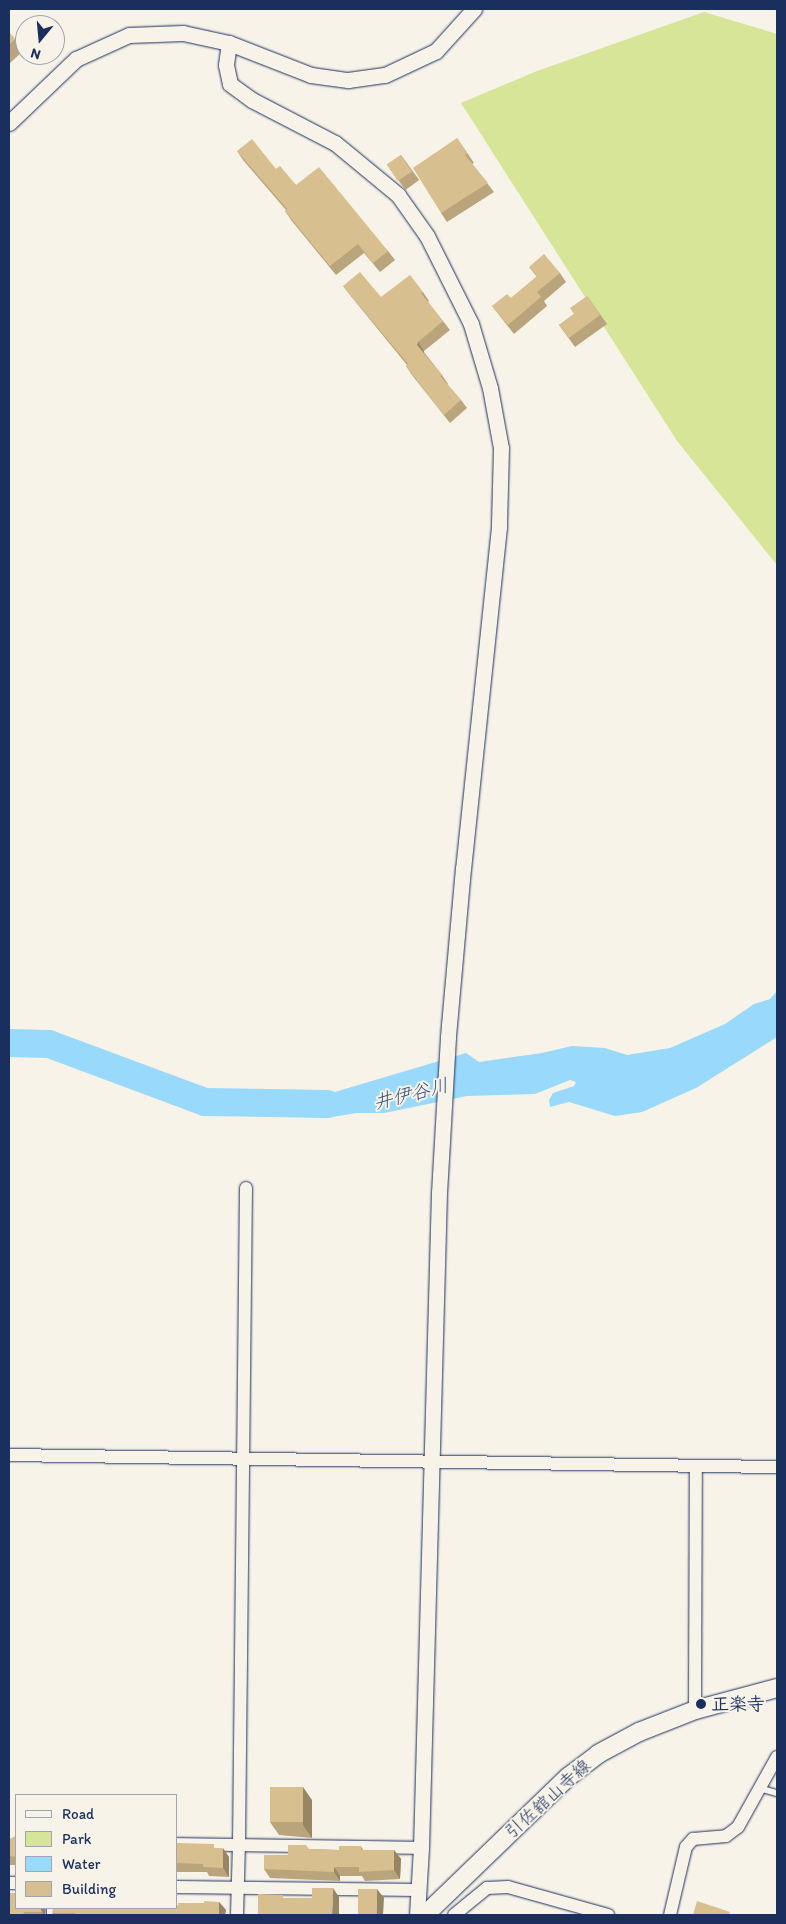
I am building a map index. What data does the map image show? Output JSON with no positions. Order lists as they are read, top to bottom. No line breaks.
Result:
{"streets":{"main road":["引佐舘山寺線"]},"water":["井伊谷川"],"places":["正楽寺"],"legend":["Road","Park","Water","Building"],"north":"bottom"}
